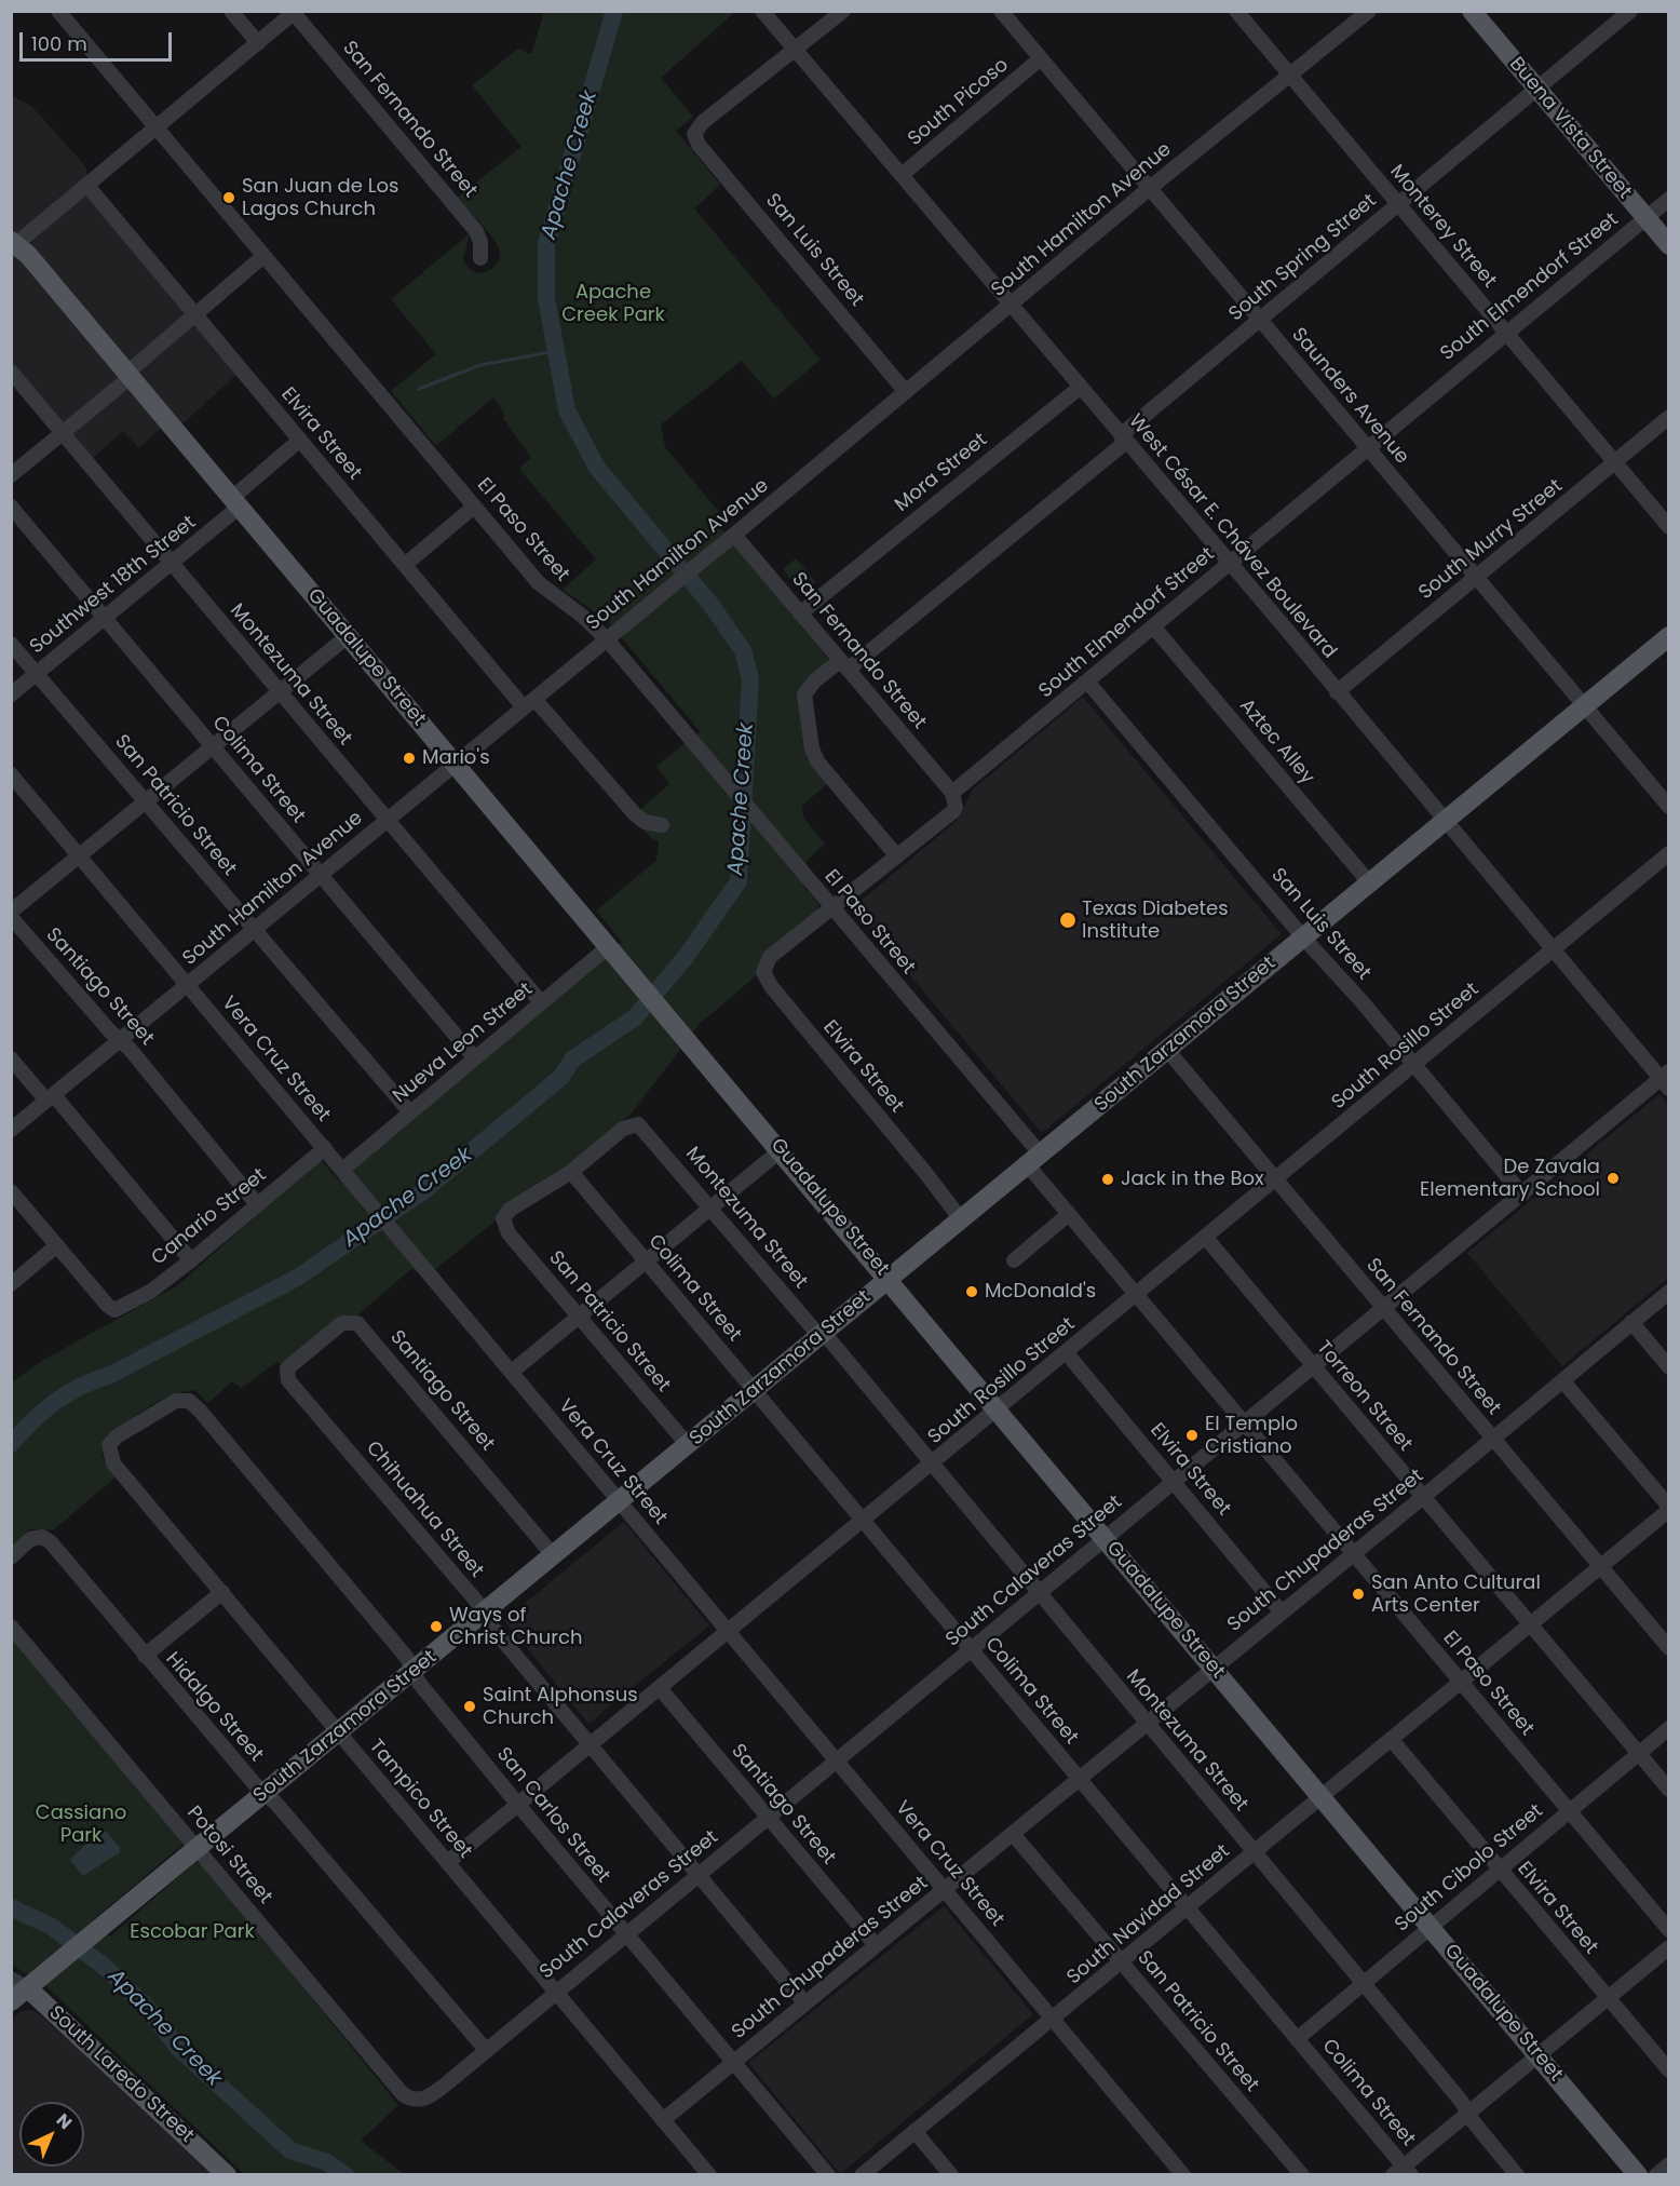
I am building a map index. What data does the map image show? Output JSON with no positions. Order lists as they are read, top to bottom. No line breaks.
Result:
{"streets":{"main road":["Buena Vista Street","Guadalupe Street","South Zarzamora Street","South Laredo Street"],"street":["South Picoso","San Fernando Street","South Hamilton Avenue","Monterey Street","San Luis Street","South Spring Street","South Elmendorf Street","Saunders Avenue","Elvira Street","Mora Street","El Paso Street","West César E. Chávez Boulevard","South Murry Street","Southwest 18th Street","Montezuma Street","Aztec Alley","Colima Street","San Patricio Street","Santiago Street","Nueva Leon Street","South Rosillo Street","Vera Cruz Street","Canario Street","Torreon Street","Chihuahua Street","South Chupaderas Street","South Calaveras Street","Hidalgo Street","Tampico Street","San Carlos Street","Potosi Street","South Cibolo Street","South Navidad Street"]},"crossings":[["South Picoso","Saunders Avenue"],["South Picoso","West César E. Chávez Boulevard"],["San Fernando Street","South Hamilton Avenue"],["San Fernando Street","South Spring Street"],["San Fernando Street","South Elmendorf Street"],["San Fernando Street","Mora Street"],["San Fernando Street","South Zarzamora Street"],["San Fernando Street","South Rosillo Street"],["San Fernando Street","South Chupaderas Street"],["San Fernando Street","South Calaveras Street"],["San Fernando Street","South Navidad Street"],["Buena Vista Street","South Spring Street"],["Buena Vista Street","South Elmendorf Street"],["South Hamilton Avenue","Monterey Street"],["South Hamilton Avenue","San Luis Street"],["South Hamilton Avenue","Saunders Avenue"],["South Hamilton Avenue","Elvira Street"],["South Hamilton Avenue","El Paso Street"],["South Hamilton Avenue","West César E. Chávez Boulevard"],["South Hamilton Avenue","Guadalupe Street"],["South Hamilton Avenue","Montezuma Street"],["South Hamilton Avenue","Colima Street"],["South Hamilton Avenue","San Patricio Street"],["South Hamilton Avenue","Santiago Street"],["South Hamilton Avenue","Vera Cruz Street"],["Monterey Street","South Spring Street"],["Monterey Street","South Elmendorf Street"],["Monterey Street","South Murry Street"],["San Luis Street","South Elmendorf Street"],["San Luis Street","West César E. Chávez Boulevard"],["San Luis Street","South Zarzamora Street"],["San Luis Street","South Rosillo Street"],["San Luis Street","South Calaveras Street"],["South Spring Street","Saunders Avenue"],["South Spring Street","West César E. Chávez Boulevard"],["South Elmendorf Street","Saunders Avenue"],["South Elmendorf Street","West César E. Chávez Boulevard"],["South Elmendorf Street","Aztec Alley"],["Saunders Avenue","South Murry Street"],["Saunders Avenue","South Zarzamora Street"],["Elvira Street","El Paso Street"],["Elvira Street","Southwest 18th Street"],["Elvira Street","South Zarzamora Street"],["Elvira Street","South Rosillo Street"],["Elvira Street","South Chupaderas Street"],["Elvira Street","South Calaveras Street"],["Elvira Street","South Cibolo Street"],["Elvira Street","South Navidad Street"],["Mora Street","West César E. Chávez Boulevard"],["El Paso Street","South Zarzamora Street"],["El Paso Street","South Rosillo Street"],["El Paso Street","South Chupaderas Street"],["El Paso Street","South Calaveras Street"],["El Paso Street","South Cibolo Street"],["El Paso Street","South Navidad Street"],["West César E. Chávez Boulevard","South Murry Street"],["West César E. Chávez Boulevard","South Zarzamora Street"],["West César E. Chávez Boulevard","South Rosillo Street"],["West César E. Chávez Boulevard","South Calaveras Street"],["Southwest 18th Street","Guadalupe Street"],["Southwest 18th Street","Montezuma Street"],["Southwest 18th Street","Colima Street"],["Southwest 18th Street","San Patricio Street"],["Guadalupe Street","South Zarzamora Street"],["Guadalupe Street","Nueva Leon Street"],["Guadalupe Street","South Rosillo Street"],["Guadalupe Street","South Chupaderas Street"],["Guadalupe Street","South Calaveras Street"],["Guadalupe Street","South Cibolo Street"],["Guadalupe Street","South Navidad Street"],["Montezuma Street","Colima Street"],["Montezuma Street","San Patricio Street"],["Montezuma Street","South Zarzamora Street"],["Montezuma Street","Nueva Leon Street"],["Montezuma Street","South Rosillo Street"],["Montezuma Street","South Chupaderas Street"],["Montezuma Street","South Calaveras Street"],["Montezuma Street","South Cibolo Street"],["Montezuma Street","South Navidad Street"],["Aztec Alley","South Zarzamora Street"],["Colima Street","San Patricio Street"],["Colima Street","South Zarzamora Street"],["Colima Street","Nueva Leon Street"],["Colima Street","South Rosillo Street"],["Colima Street","South Chupaderas Street"],["Colima Street","South Calaveras Street"],["Colima Street","South Cibolo Street"],["Colima Street","South Navidad Street"],["San Patricio Street","South Zarzamora Street"],["San Patricio Street","Nueva Leon Street"],["San Patricio Street","South Chupaderas Street"],["San Patricio Street","South Navidad Street"],["Santiago Street","South Zarzamora Street"],["Santiago Street","South Rosillo Street"],["Santiago Street","Canario Street"],["Santiago Street","Chihuahua Street"],["Santiago Street","South Chupaderas Street"],["Santiago Street","South Calaveras Street"],["South Zarzamora Street","Vera Cruz Street"],["South Zarzamora Street","Chihuahua Street"],["South Zarzamora Street","Hidalgo Street"],["South Zarzamora Street","Tampico Street"],["South Zarzamora Street","San Carlos Street"],["South Zarzamora Street","Potosi Street"],["South Zarzamora Street","South Laredo Street"],["Nueva Leon Street","Vera Cruz Street"],["South Rosillo Street","Vera Cruz Street"],["South Rosillo Street","Torreon Street"],["South Rosillo Street","Chihuahua Street"],["South Rosillo Street","Tampico Street"],["South Rosillo Street","San Carlos Street"],["Vera Cruz Street","Canario Street"],["Vera Cruz Street","South Chupaderas Street"],["Vera Cruz Street","South Calaveras Street"],["Vera Cruz Street","South Navidad Street"],["Torreon Street","South Chupaderas Street"],["Torreon Street","South Calaveras Street"],["Torreon Street","South Cibolo Street"],["Torreon Street","South Navidad Street"],["Chihuahua Street","South Chupaderas Street"],["Chihuahua Street","South Calaveras Street"],["South Chupaderas Street","Tampico Street"],["South Chupaderas Street","San Carlos Street"],["South Calaveras Street","Hidalgo Street"],["South Calaveras Street","Tampico Street"],["South Calaveras Street","San Carlos Street"],["South Calaveras Street","Potosi Street"],["Tampico Street","San Carlos Street"]],"water":["Apache Creek"],"parks":["Apache Creek Park","Cassiano Park","Escobar Park"],"places":["San Juan de Los Lagos Church","Mario's","Texas Diabetes Institute","De Zavala Elementary School","Jack in the Box","McDonald's","El Templo Cristiano","San Anto Cultural Arts Center","Ways of Christ Church","Saint Alphonsus Church"],"scale_bar":"100 m","north":"top right"}
